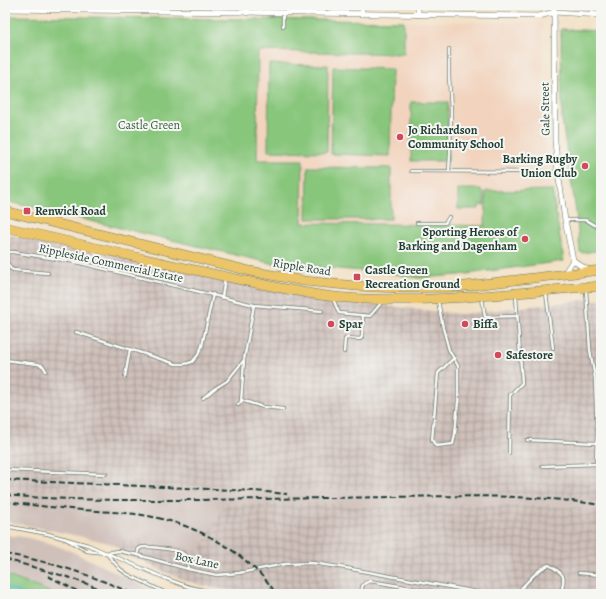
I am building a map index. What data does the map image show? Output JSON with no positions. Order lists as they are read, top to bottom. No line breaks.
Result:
{"streets":{"highway":["Ripple Road"],"street":["Gale Street"],"lane":["Rippleside Commercial Estate","Box Lane"]},"parks":["Castle Green"],"places":{"other":["Jo Richardson Community School","Barking Rugby Union Club","Sporting Heroes of Barking and Dagenham","Spar","Biffa","Safestore"],"transit":["Renwick Road","Castle Green Recreation Ground"]}}
